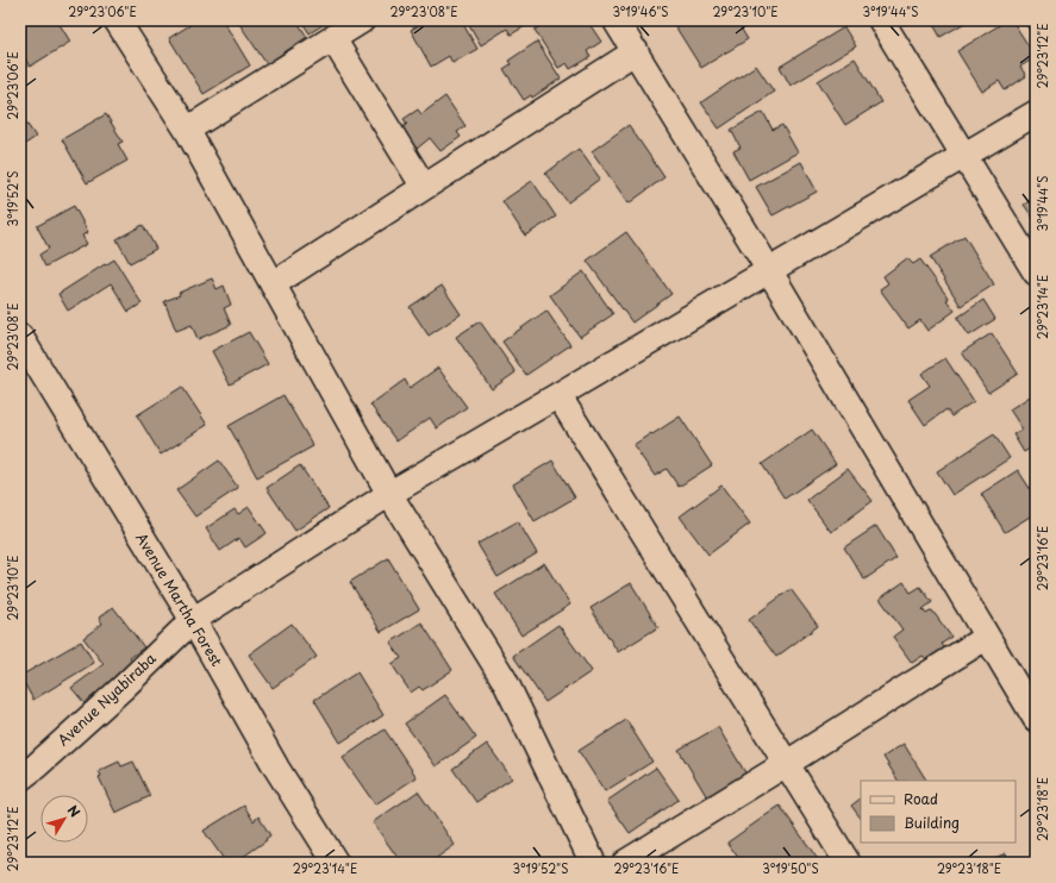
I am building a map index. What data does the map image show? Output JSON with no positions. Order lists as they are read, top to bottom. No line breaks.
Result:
{"streets":{"street":["Avenue Martha Forest","Avenue Nyabiraba"]},"crossings":[["Avenue Martha Forest","Avenue Nyabiraba"]],"legend":["Road","Building"],"north":"top right","coordinates":["29°23'06\"E","29°23'08\"E","3°19'46\"S","29°23'10\"E","3°19'44\"S","29°23'12\"E","3°19'52\"S","29°23'14\"E","29°23'16\"E","29°23'18\"E","3°19'50\"S"]}
